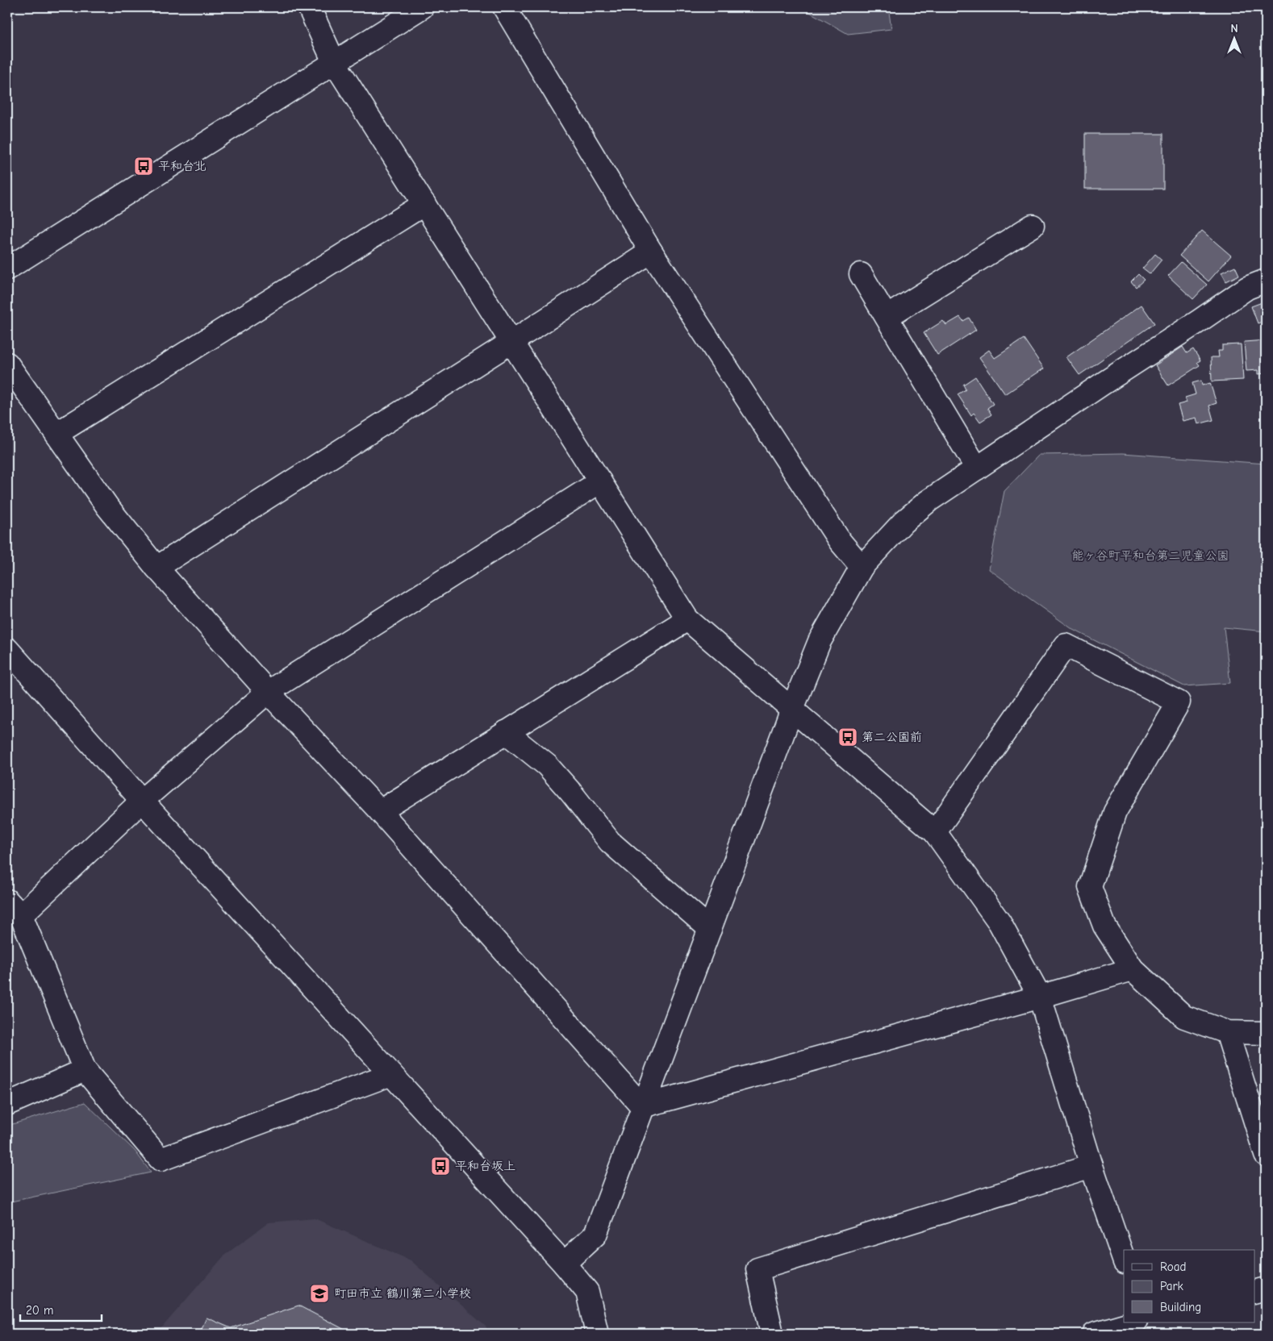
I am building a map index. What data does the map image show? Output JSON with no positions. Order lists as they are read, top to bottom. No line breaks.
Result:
{"parks":["能ヶ谷町平和台第二児童公園"],"places":{"bus stop":["平和台北","第二公園前","平和台坂上"],"school or university":["町田市立 鶴川第二小学校"]},"legend":["Road","Park","Building"],"scale_bar":"20 m","north":"top"}
